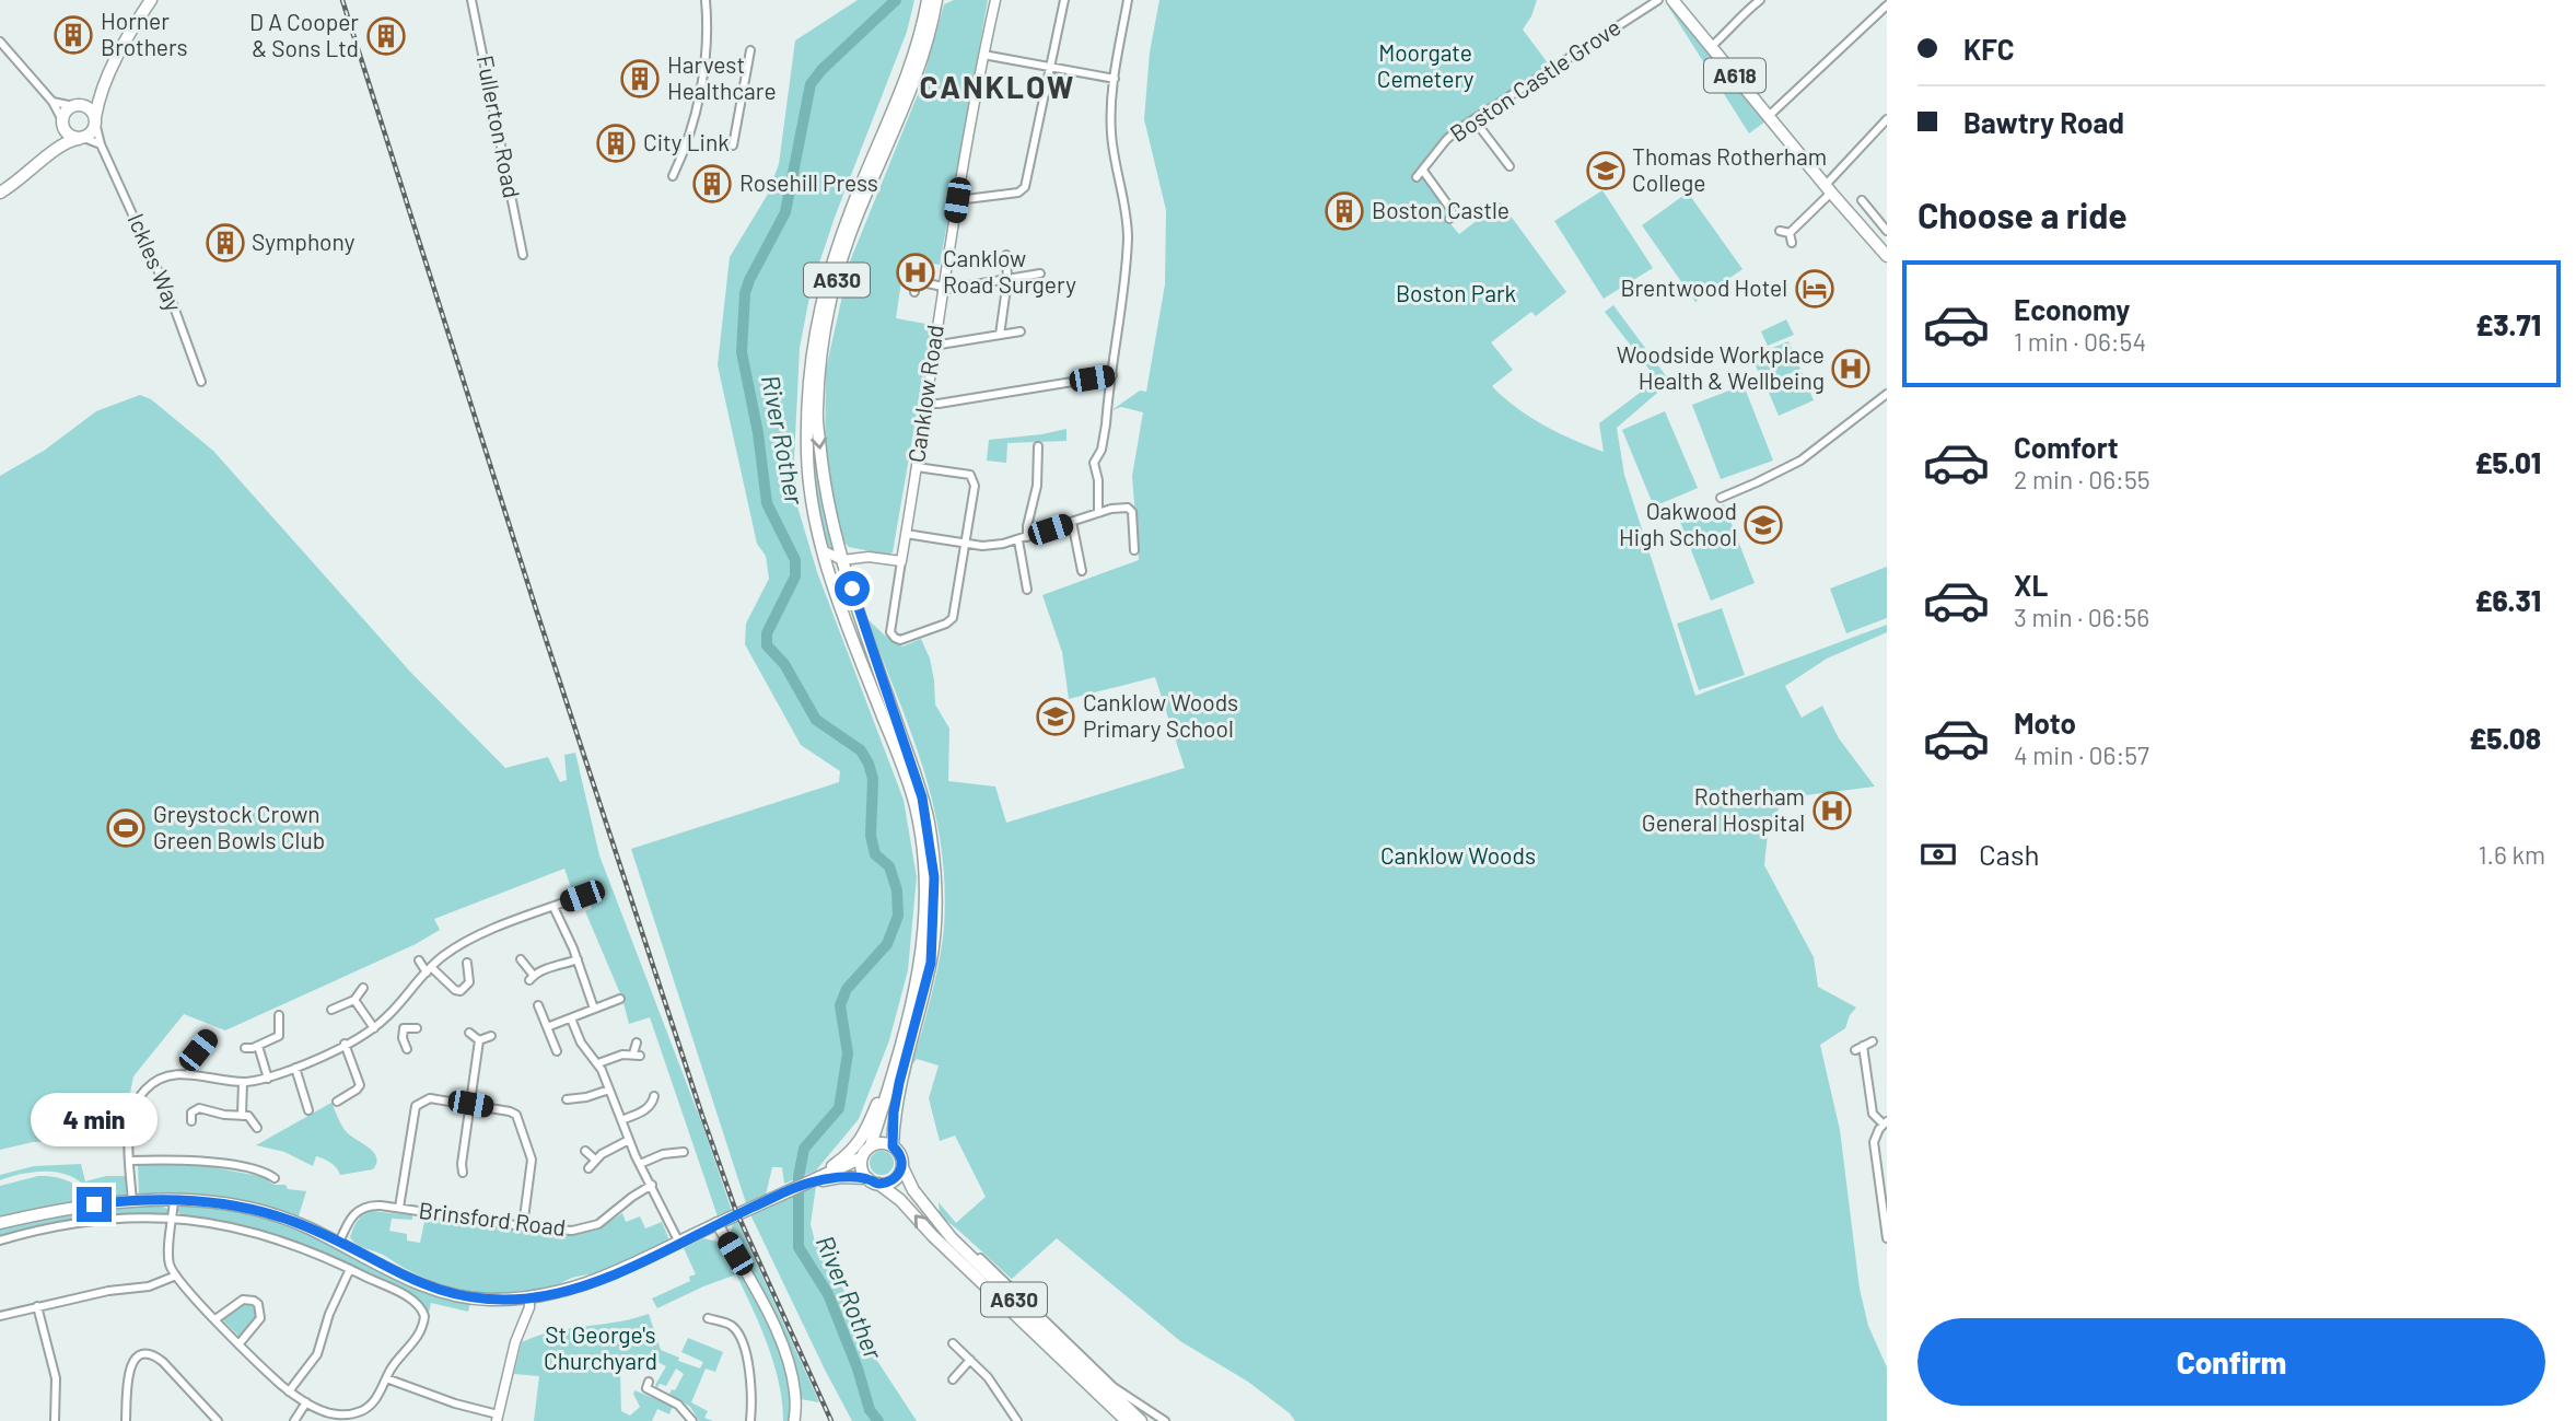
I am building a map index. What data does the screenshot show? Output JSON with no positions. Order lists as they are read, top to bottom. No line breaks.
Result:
{"streets":{"main road":["A618","A630"],"street":["Boston Castle Grove","Fullerton Road","Ickles Way","Canklow Road","Brinsford Road"]},"districts":["CANKLOW"],"water":["River Rother"],"parks":["Moorgate Cemetery","Boston Park","Canklow Woods","St George's Churchyard"],"places":{"building":["Horner Brothers","D A Cooper & Sons Ltd","Harvest Healthcare","City Link","Rosehill Press","Boston Castle","Symphony"],"school or university":["Thomas Rotherham College","Oakwood High School","Canklow Woods Primary School"],"hospital":["Canklow Road Surgery","Woodside Workplace Health & Wellbeing","Rotherham General Hospital"],"hotel":["Brentwood Hotel"],"sports":["Greystock Crown Green Bowls Club"]},"page":{"banner":["KFC","Bawtry Road"],"heading":"Choose a ride","list":[{"name":"Economy","note":"1 min · 06:54","value":"£3.71"},{"name":"Comfort","note":"2 min · 06:55","value":"£5.01"},{"name":"XL","note":"3 min · 06:56","value":"£6.31"},{"name":"Moto","note":"4 min · 06:57","value":"£5.08"}],"pay":["Cash","1.6 km"],"bubble":"4 min","buttons":"Confirm"}}
